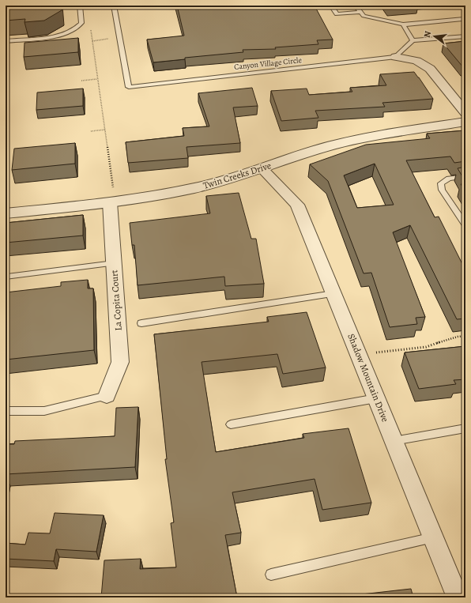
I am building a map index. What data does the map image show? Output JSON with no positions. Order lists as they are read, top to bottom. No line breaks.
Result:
{"streets":{"street":["Twin Creeks Drive","La Copita Court","Shadow Mountain Drive"],"lane":["Canyon Village Circle"]},"crossings":[["Twin Creeks Drive","La Copita Court"],["Twin Creeks Drive","Shadow Mountain Drive"]],"north":"left"}
